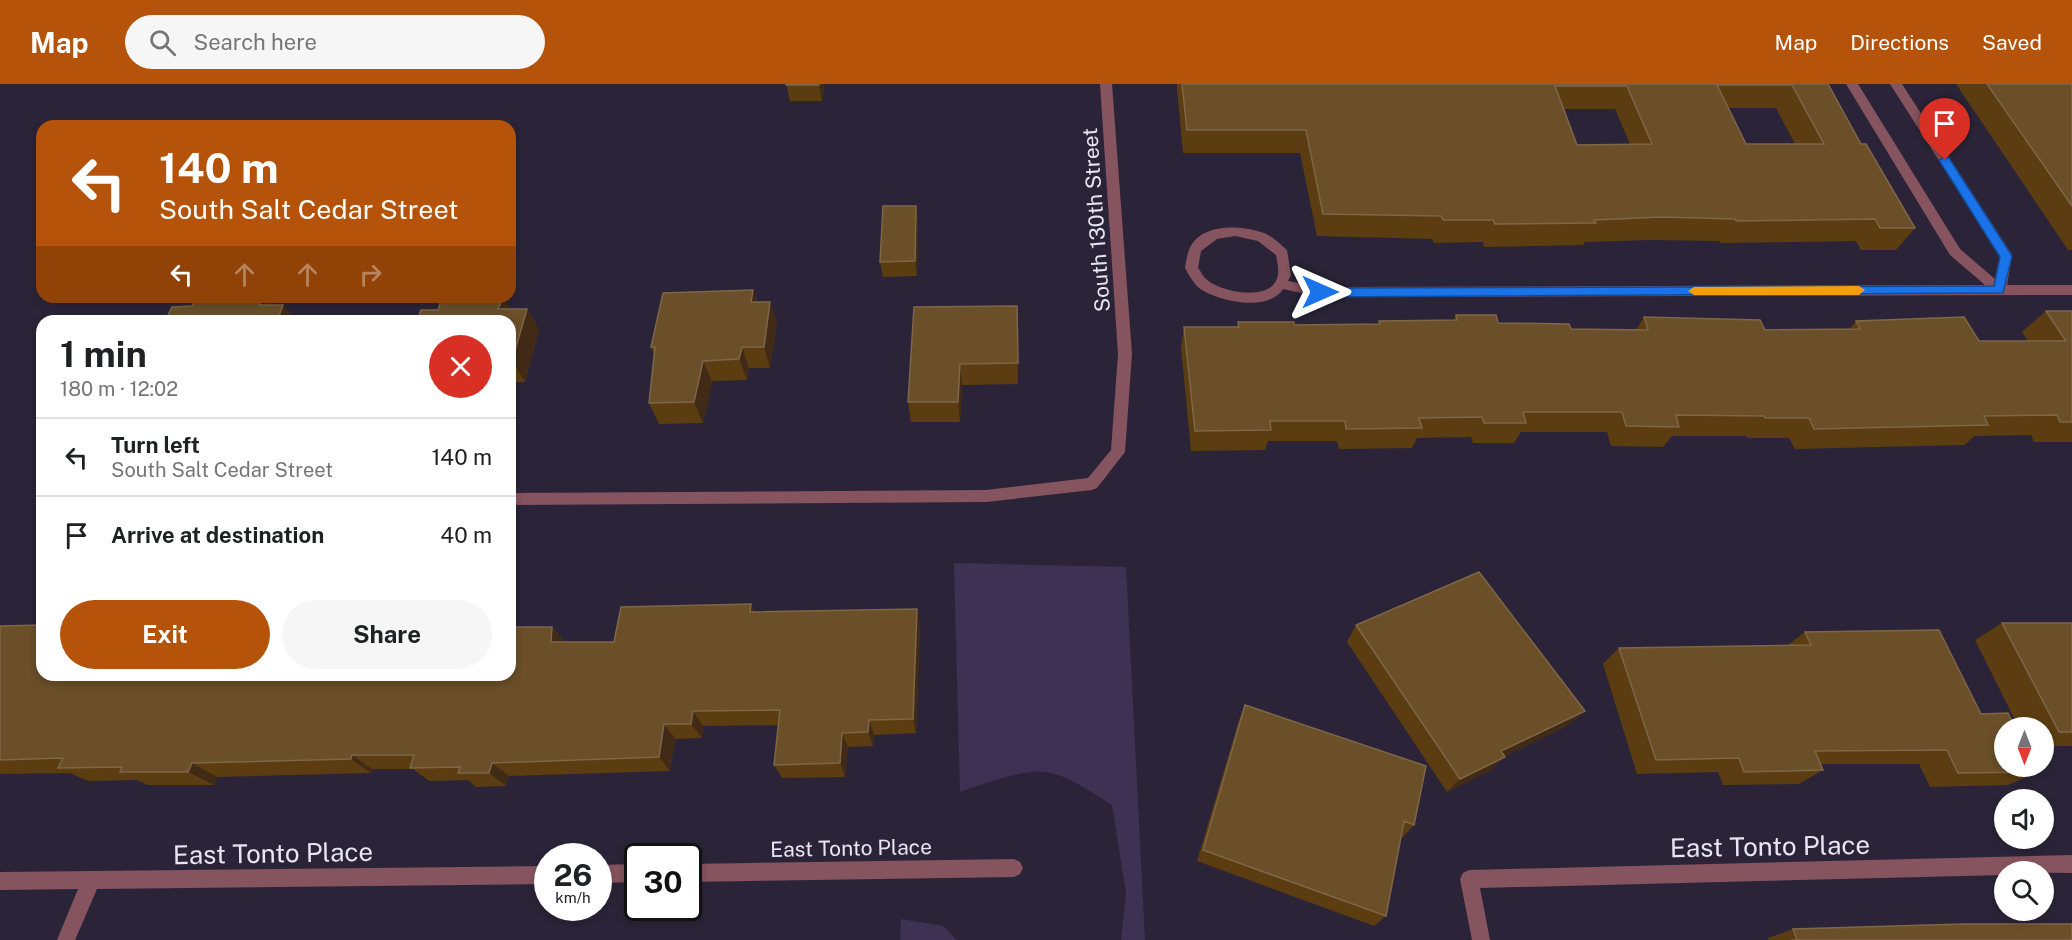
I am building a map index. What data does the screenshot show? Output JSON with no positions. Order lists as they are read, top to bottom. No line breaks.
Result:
{"streets":{"street":["South 130th Street","East Tonto Place"]},"north":"bottom","page":{"header":"Map","search":"Search here","nav":["Map","Directions","Saved"],"turn":["140 m","South Salt Cedar Street"],"heading":["1 min","180 m · 12:02"],"list":[{"name":"Turn left","note":"South Salt Cedar Street","value":"140 m"},{"name":"Arrive at destination","value":"40 m"}],"buttons":["Exit","Share"],"speed":"26 km/h","limit":"30"}}
